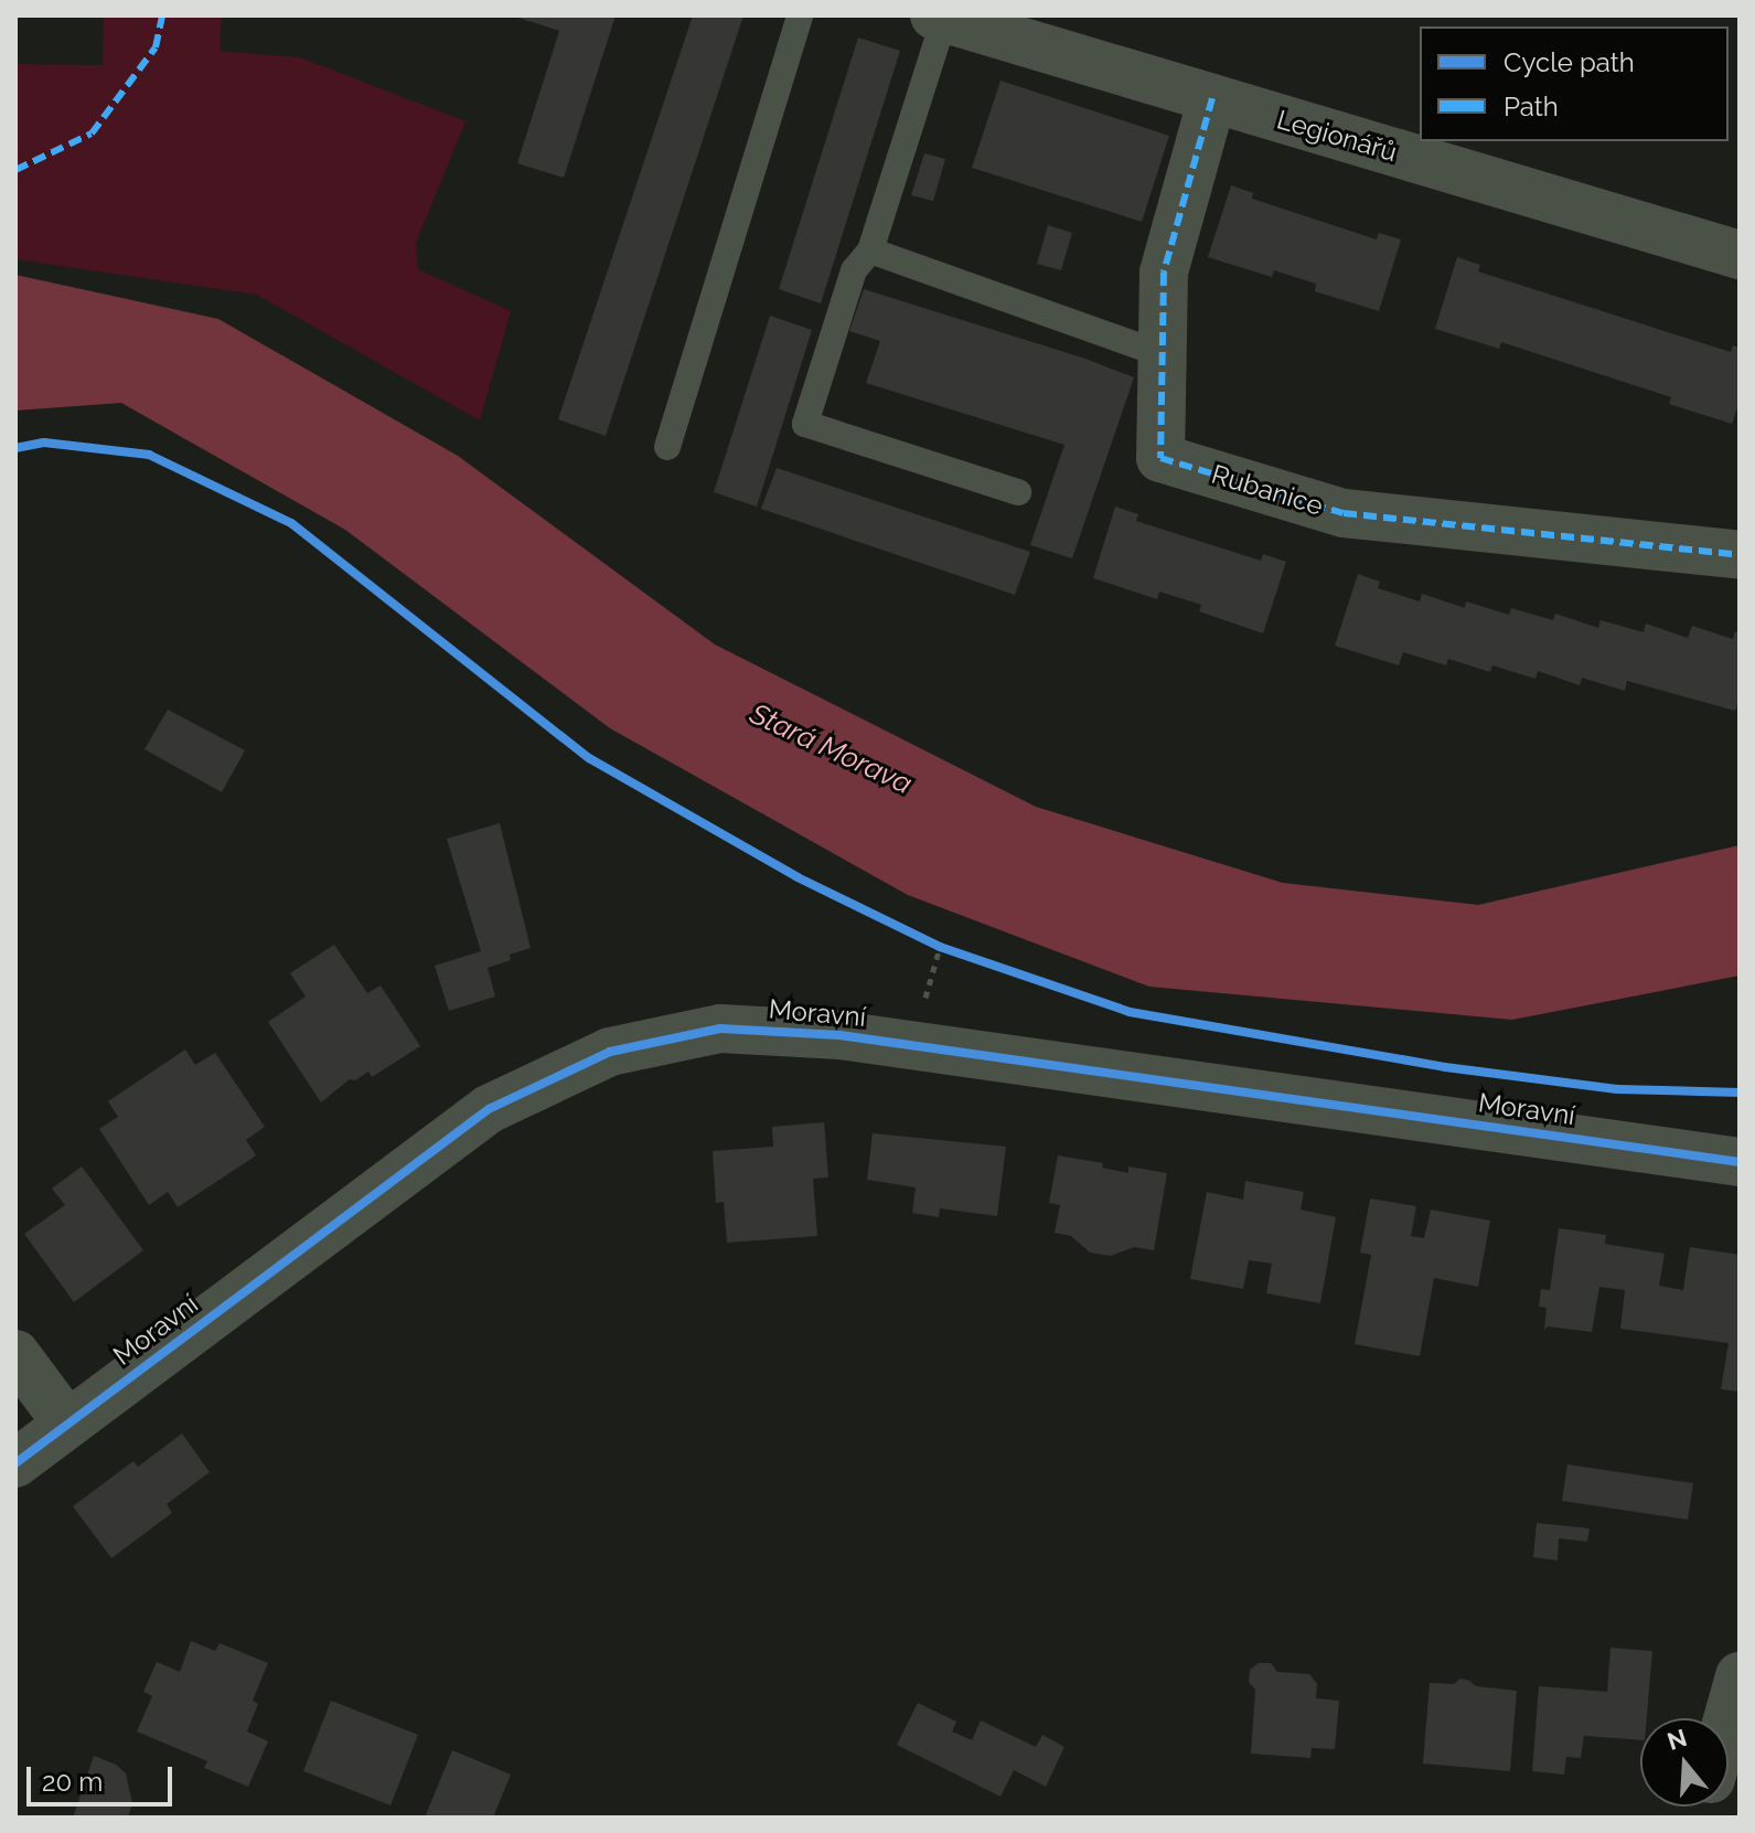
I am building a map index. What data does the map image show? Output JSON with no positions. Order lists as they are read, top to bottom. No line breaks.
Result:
{"streets":{"street":["Legionářů","Rubanice","Moravní"]},"crossings":[["Legionářů","Rubanice"]],"water":["Stará Morava"],"legend":["Cycle path","Path"],"scale_bar":"20 m","north":"top"}
